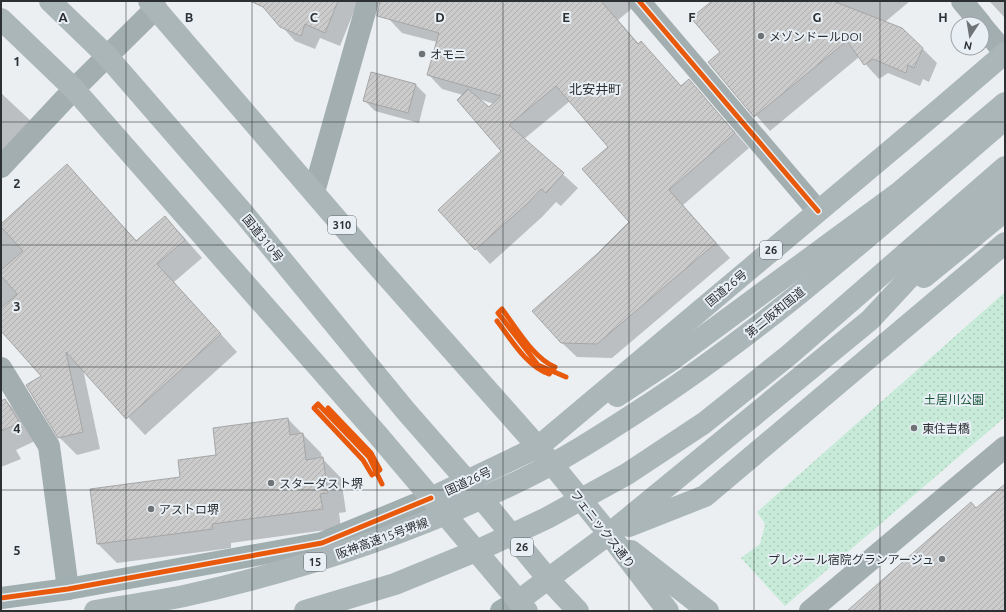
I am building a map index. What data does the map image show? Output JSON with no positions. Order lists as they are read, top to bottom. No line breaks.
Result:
{"streets":{"highway":["310","国道310号","26","国道26号","第二阪和国道","フェニックス通り","阪神高速15号堺線","15"]},"crossings":[["310","国道26号"],["310","フェニックス通り"],["国道310号","26"],["国道310号","国道26号"],["26","国道26号"],["国道26号","フェニックス通り"],["第二阪和国道","阪神高速15号堺線"]],"districts":["北安井町"],"parks":["土居川公園"],"places":["メゾンドールDOI","オモニ","東住吉橋","スターダスト堺","アストロ堺","プレジール宿院グランアージュ"],"north":"bottom","grid":{"columns":["A","B","C","D","E","F","G","H"],"rows":["1","2","3","4","5"]}}
